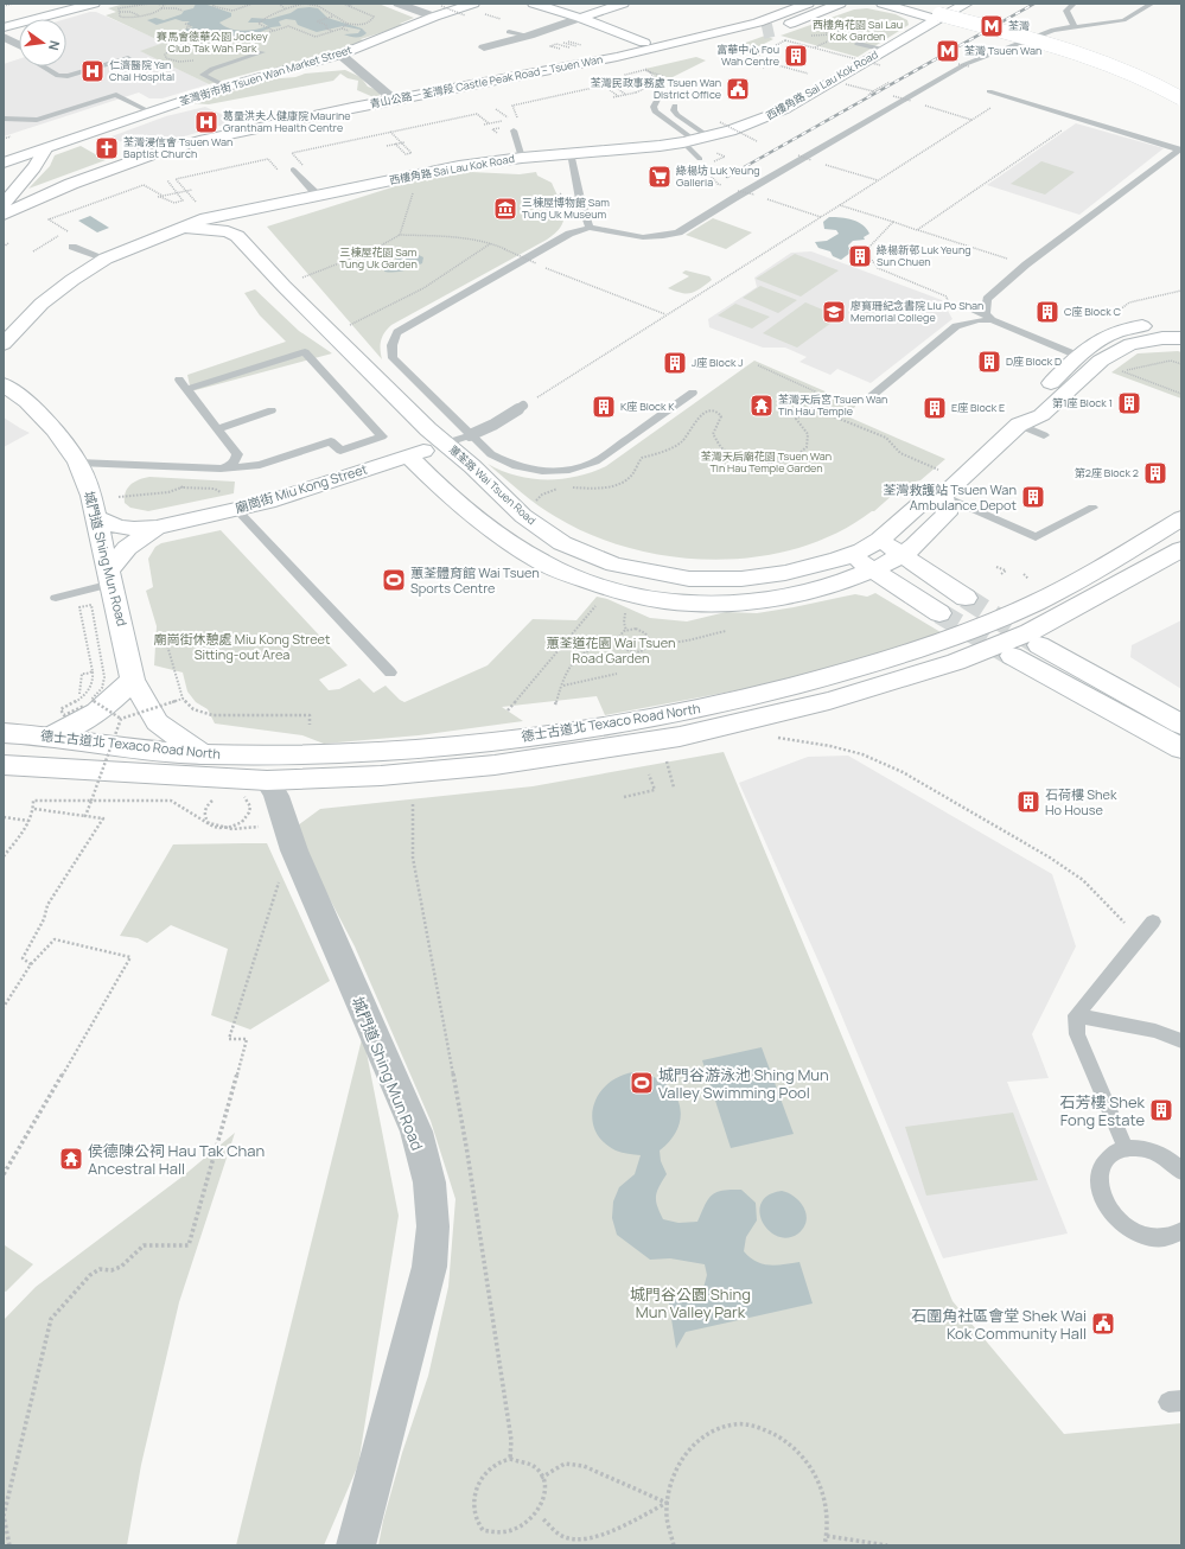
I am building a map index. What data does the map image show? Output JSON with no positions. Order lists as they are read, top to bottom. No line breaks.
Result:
{"streets":{"main road":["荃灣街市街 Tsuen Wan Market Street","青山公路－荃灣段 Castle Peak Road – Tsuen Wan","西樓角路 Sai Lau Kok Road","蕙荃路 Wai Tsuen Road","廟崗街 Miu Kong Street","城門道 Shing Mun Road","德士古道北 Texaco Road North"]},"crossings":[["蕙荃路 Wai Tsuen Road","廟崗街 Miu Kong Street"],["廟崗街 Miu Kong Street","城門道 Shing Mun Road"],["城門道 Shing Mun Road","德士古道北 Texaco Road North"]],"parks":["西樓角花園 Sai Lau Kok Garden","賽馬會德華公園 Jockey Club Tak Wah Park","三棟屋花園 Sam Tung Uk Garden","荃灣天后廟花園 Tsuen Wan Tin Hau Temple Garden","廟崗街休憩處 Miu Kong Street Sitting-out Area","蕙荃道花園 Wai Tsuen Road Garden","城門谷公園 Shing Mun Valley Park"],"places":{"metro station":["荃灣","荃灣 Tsuen Wan"],"building":["富華中心 Fou Wah Centre","綠楊新邨 Luk Yeung Sun Chuen","C座 Block C","D座 Block D","J座 Block J","第1座 Block 1","K座 Block K","E座 Block E","第2座 Block 2","荃灣救護站 Tsuen Wan Ambulance Depot","石荷樓 Shek Ho House","石芳樓 Shek Fong Estate"],"hospital":["仁濟醫院 Yan Chai Hospital","葛量洪夫人健康院 Maurine Grantham Health Centre"],"public building":["荃灣民政事務處 Tsuen Wan District Office","石圍角社區會堂 Shek Wai Kok Community Hall"],"church":["荃灣浸信會 Tsuen Wan Baptist Church"],"supermarket":["綠楊坊 Luk Yeung Galleria"],"museum":["三棟屋博物館 Sam Tung Uk Museum"],"school or university":["廖寶珊紀念書院 Liu Po Shan Memorial College"],"temple":["荃灣天后宮 Tsuen Wan Tin Hau Temple","侯德陳公祠 Hau Tak Chan Ancestral Hall"],"sports":["蕙荃體育館 Wai Tsuen Sports Centre","城門谷游泳池 Shing Mun Valley Swimming Pool"]},"north":"right"}
